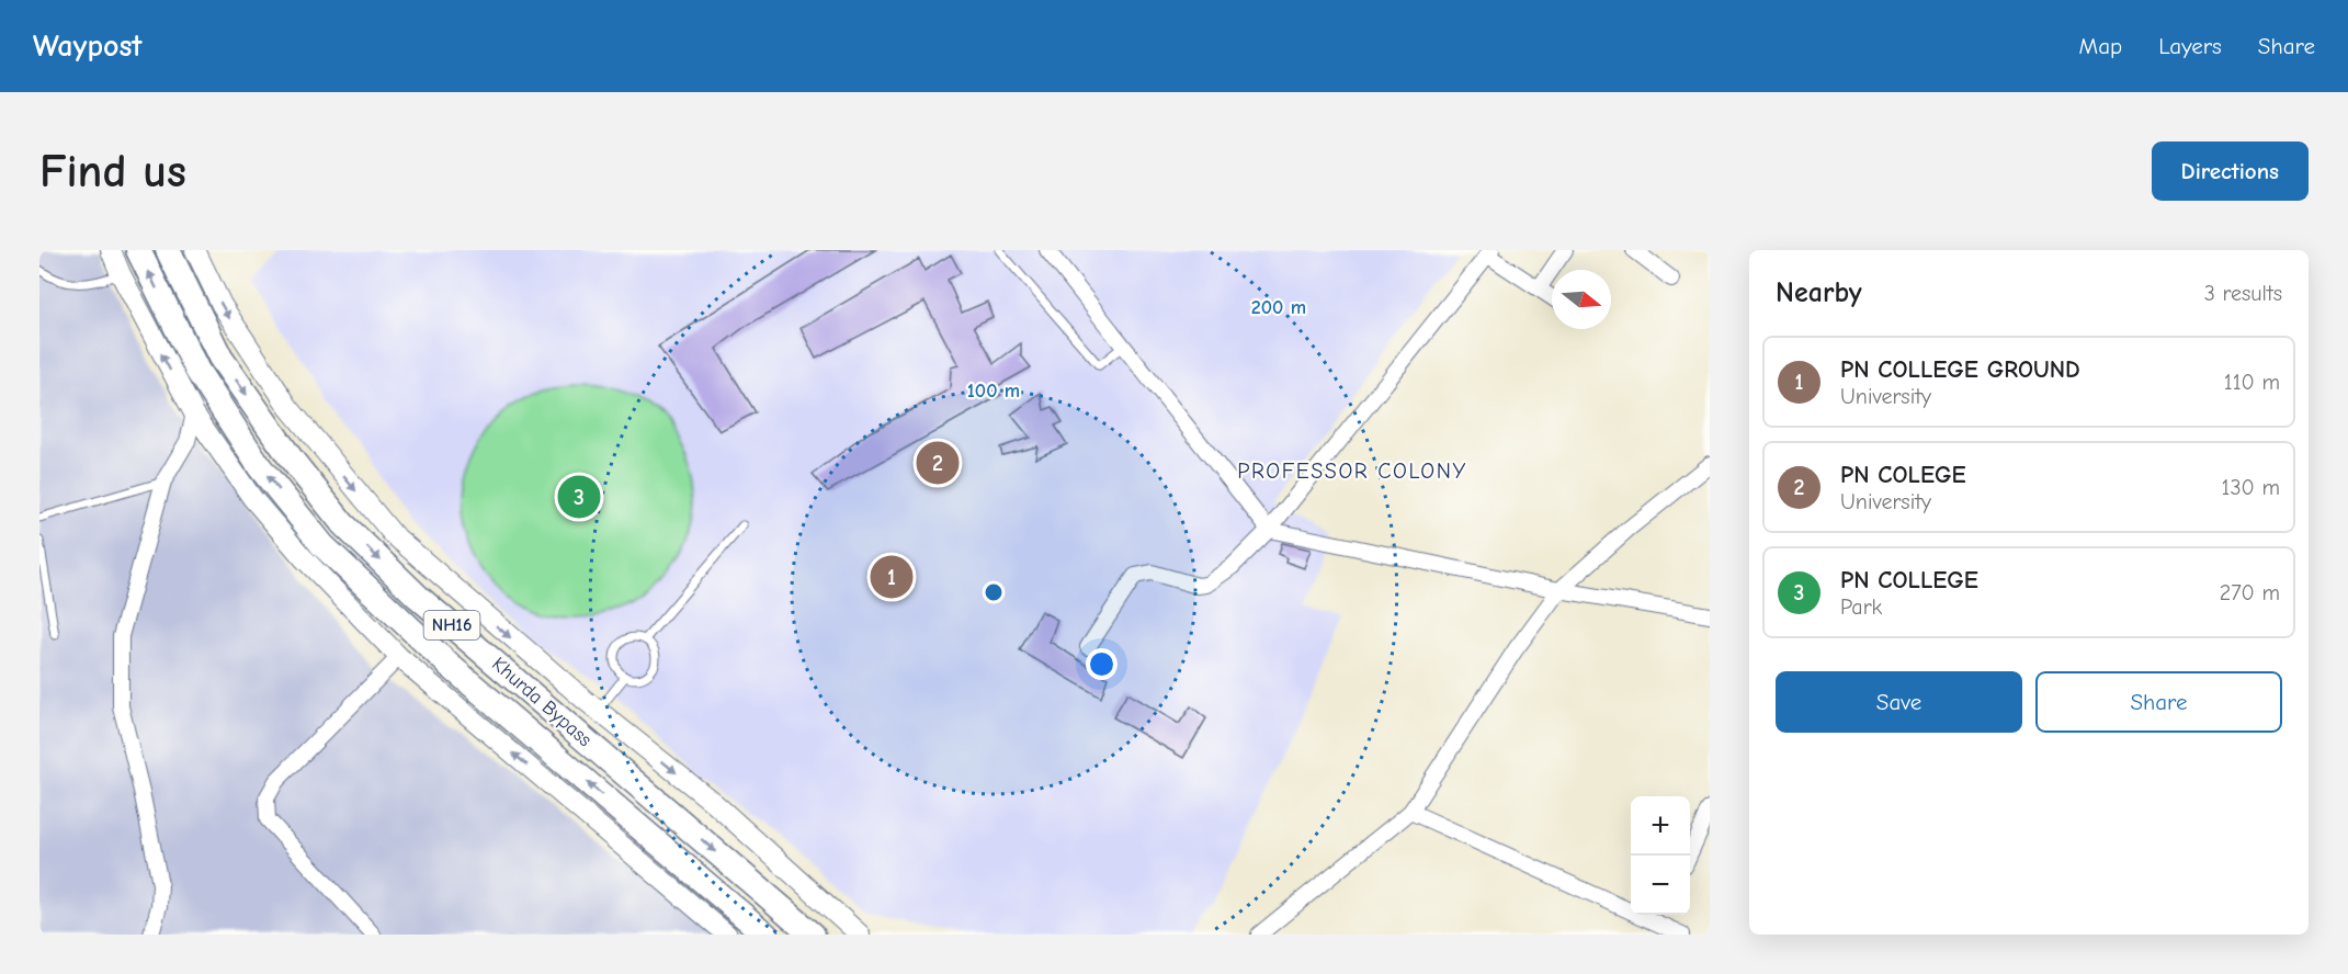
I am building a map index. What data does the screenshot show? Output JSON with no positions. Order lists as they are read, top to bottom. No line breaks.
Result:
{"streets":{"highway":["NH16","Khurda Bypass"]},"districts":["PROFESSOR COLONY"],"north":"right","page":{"header":"Waypost","nav":["Map","Layers","Share"],"buttons":["Directions",["Save","Share"]],"title":"Find us","heading":["Nearby","3 results"],"list":[{"mark":"1","name":"PN COLLEGE GROUND","note":"University","value":"110 m"},{"mark":"2","name":"PN COLEGE","note":"University","value":"130 m"},{"mark":"3","name":"PN COLLEGE","note":"Park","value":"270 m"}],"pins":["2","3","1"],"map_buttons":["+","−"]},"rings":["200 m","100 m"]}
